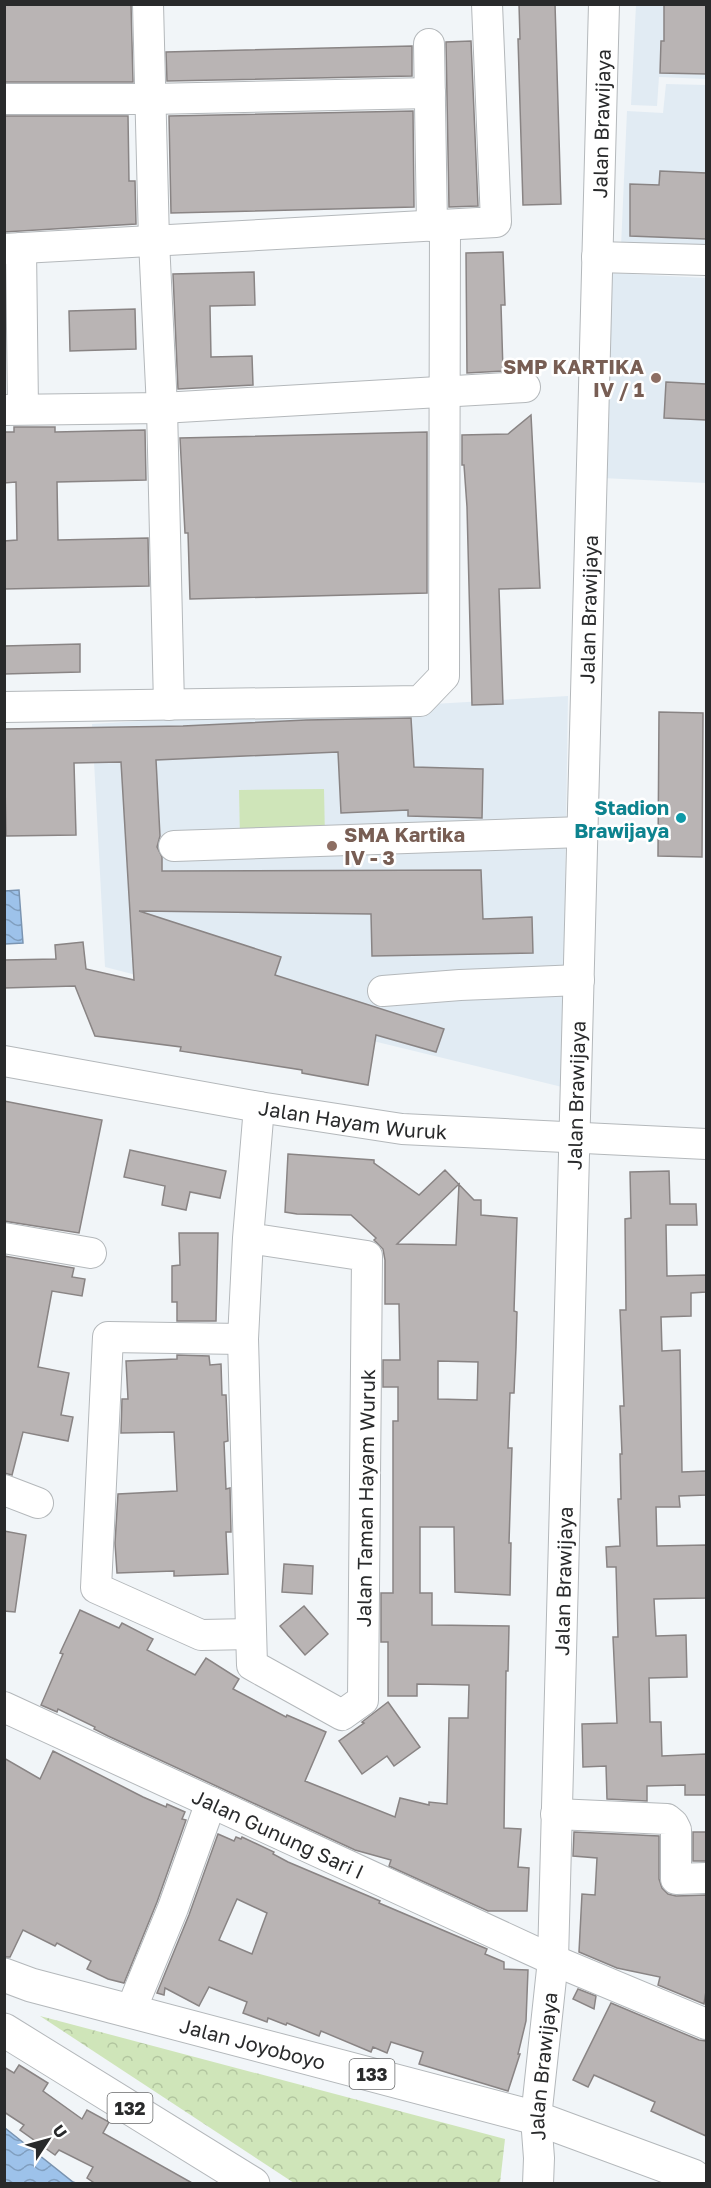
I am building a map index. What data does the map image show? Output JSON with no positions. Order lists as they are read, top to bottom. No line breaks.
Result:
{"streets":{"main road":["Jalan Joyoboyo","133","132"],"street":["Jalan Brawijaya","Jalan Hayam Wuruk","Jalan Taman Hayam Wuruk","Jalan Gunung Sari I"]},"crossings":[["Jalan Brawijaya","Jalan Hayam Wuruk"],["Jalan Brawijaya","Jalan Gunung Sari I"],["Jalan Brawijaya","Jalan Joyoboyo"],["Jalan Hayam Wuruk","Jalan Taman Hayam Wuruk"]],"places":["SMP KARTIKA IV / 1","Stadion Brawijaya","SMA Kartika IV - 3"],"north":"top right"}
